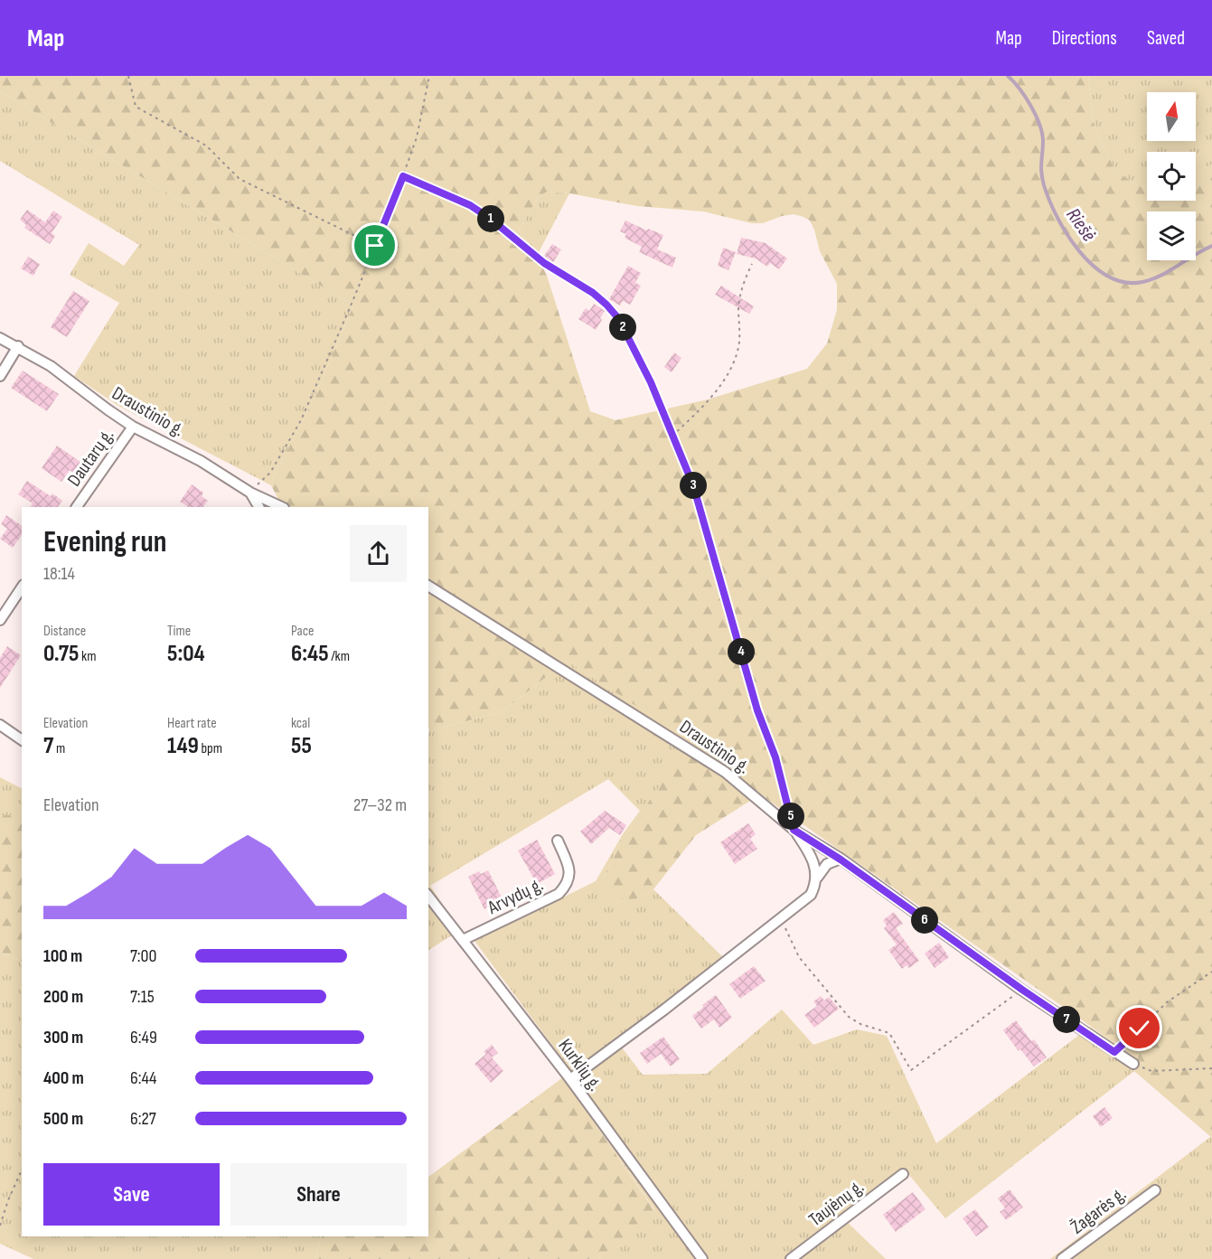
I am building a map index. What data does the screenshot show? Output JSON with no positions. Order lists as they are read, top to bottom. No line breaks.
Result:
{"streets":{"street":["Draustinio g.","Dautarų g.","Arvydų g.","Kurklių g.","Taujėnų g.","Žagarės g."]},"crossings":[["Draustinio g.","Dautarų g."],["Arvydų g.","Kurklių g."]],"water":["Riešė"],"north":"top","page":{"header":"Map","nav":["Map","Directions","Saved"],"pins":["1","2","3","4","5","6","7"],"heading":["Evening run","18:14"],"stats":[["Distance","0.75 km"],["Time","5:04"],["Pace","6:45 /km"],["Elevation","7 m"],["Heart rate","149 bpm"],["kcal","55"]],"chart":["Elevation","27–32 m"],"list":[{"name":"100 m","note":"7:00"},{"name":"200 m","note":"7:15"},{"name":"300 m","note":"6:49"},{"name":"400 m","note":"6:44"},{"name":"500 m","note":"6:27"}],"buttons":["Save","Share"]}}
